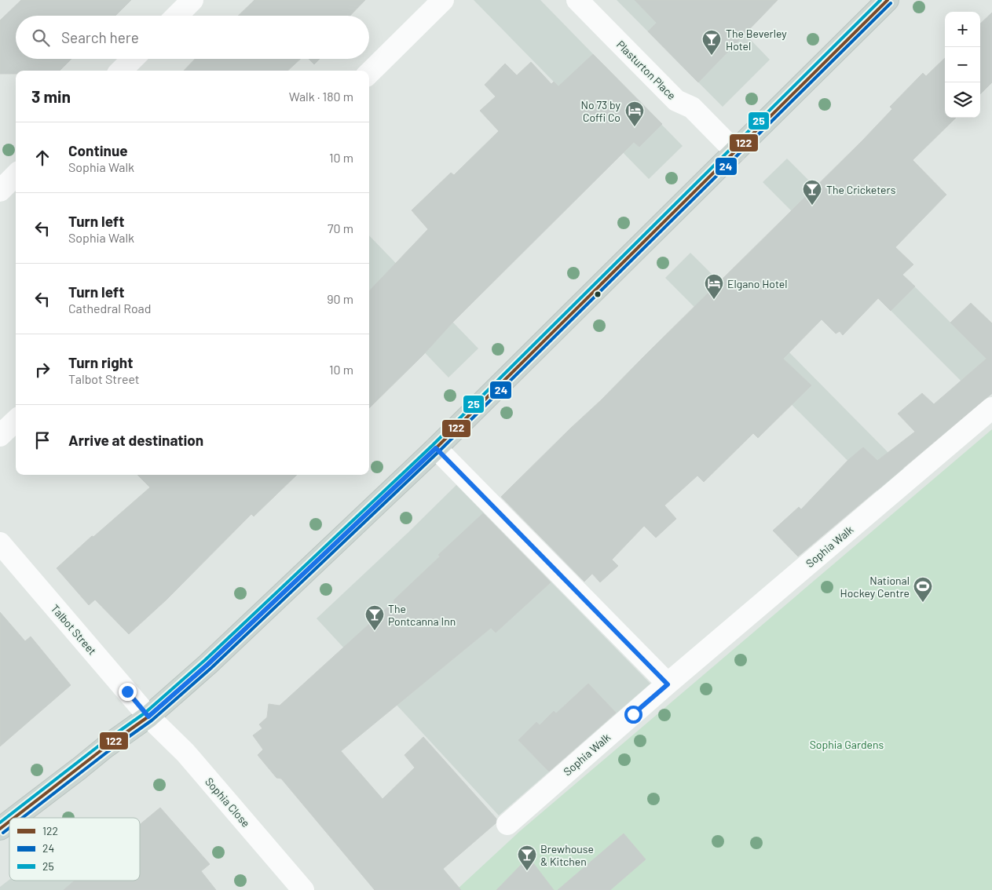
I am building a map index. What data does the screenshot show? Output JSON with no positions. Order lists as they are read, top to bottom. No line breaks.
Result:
{"streets":{"street":["Plasturton Place","Sophia Walk","Talbot Street","Sophia Close"]},"crossings":[["Talbot Street","Sophia Close"]],"parks":["Sophia Gardens"],"places":{"bar":["The Beverley Hotel","The Cricketers","The Pontcanna Inn","Brewhouse & Kitchen"],"hotel":["No 73 by Coffi Co","Elgano Hotel"],"sports":["National Hockey Centre"]},"lines":["transit line 122","transit line 25","transit line 24"],"legend":["122","24","25"],"page":{"map_buttons":["+","−"],"search":"Search here","heading":["3 min","Walk · 180 m"],"list":[["Continue","Sophia Walk","10 m"],["Turn left","Sophia Walk","70 m"],["Turn left","Cathedral Road","90 m"],["Turn right","Talbot Street","10 m"],"Arrive at destination"]}}
